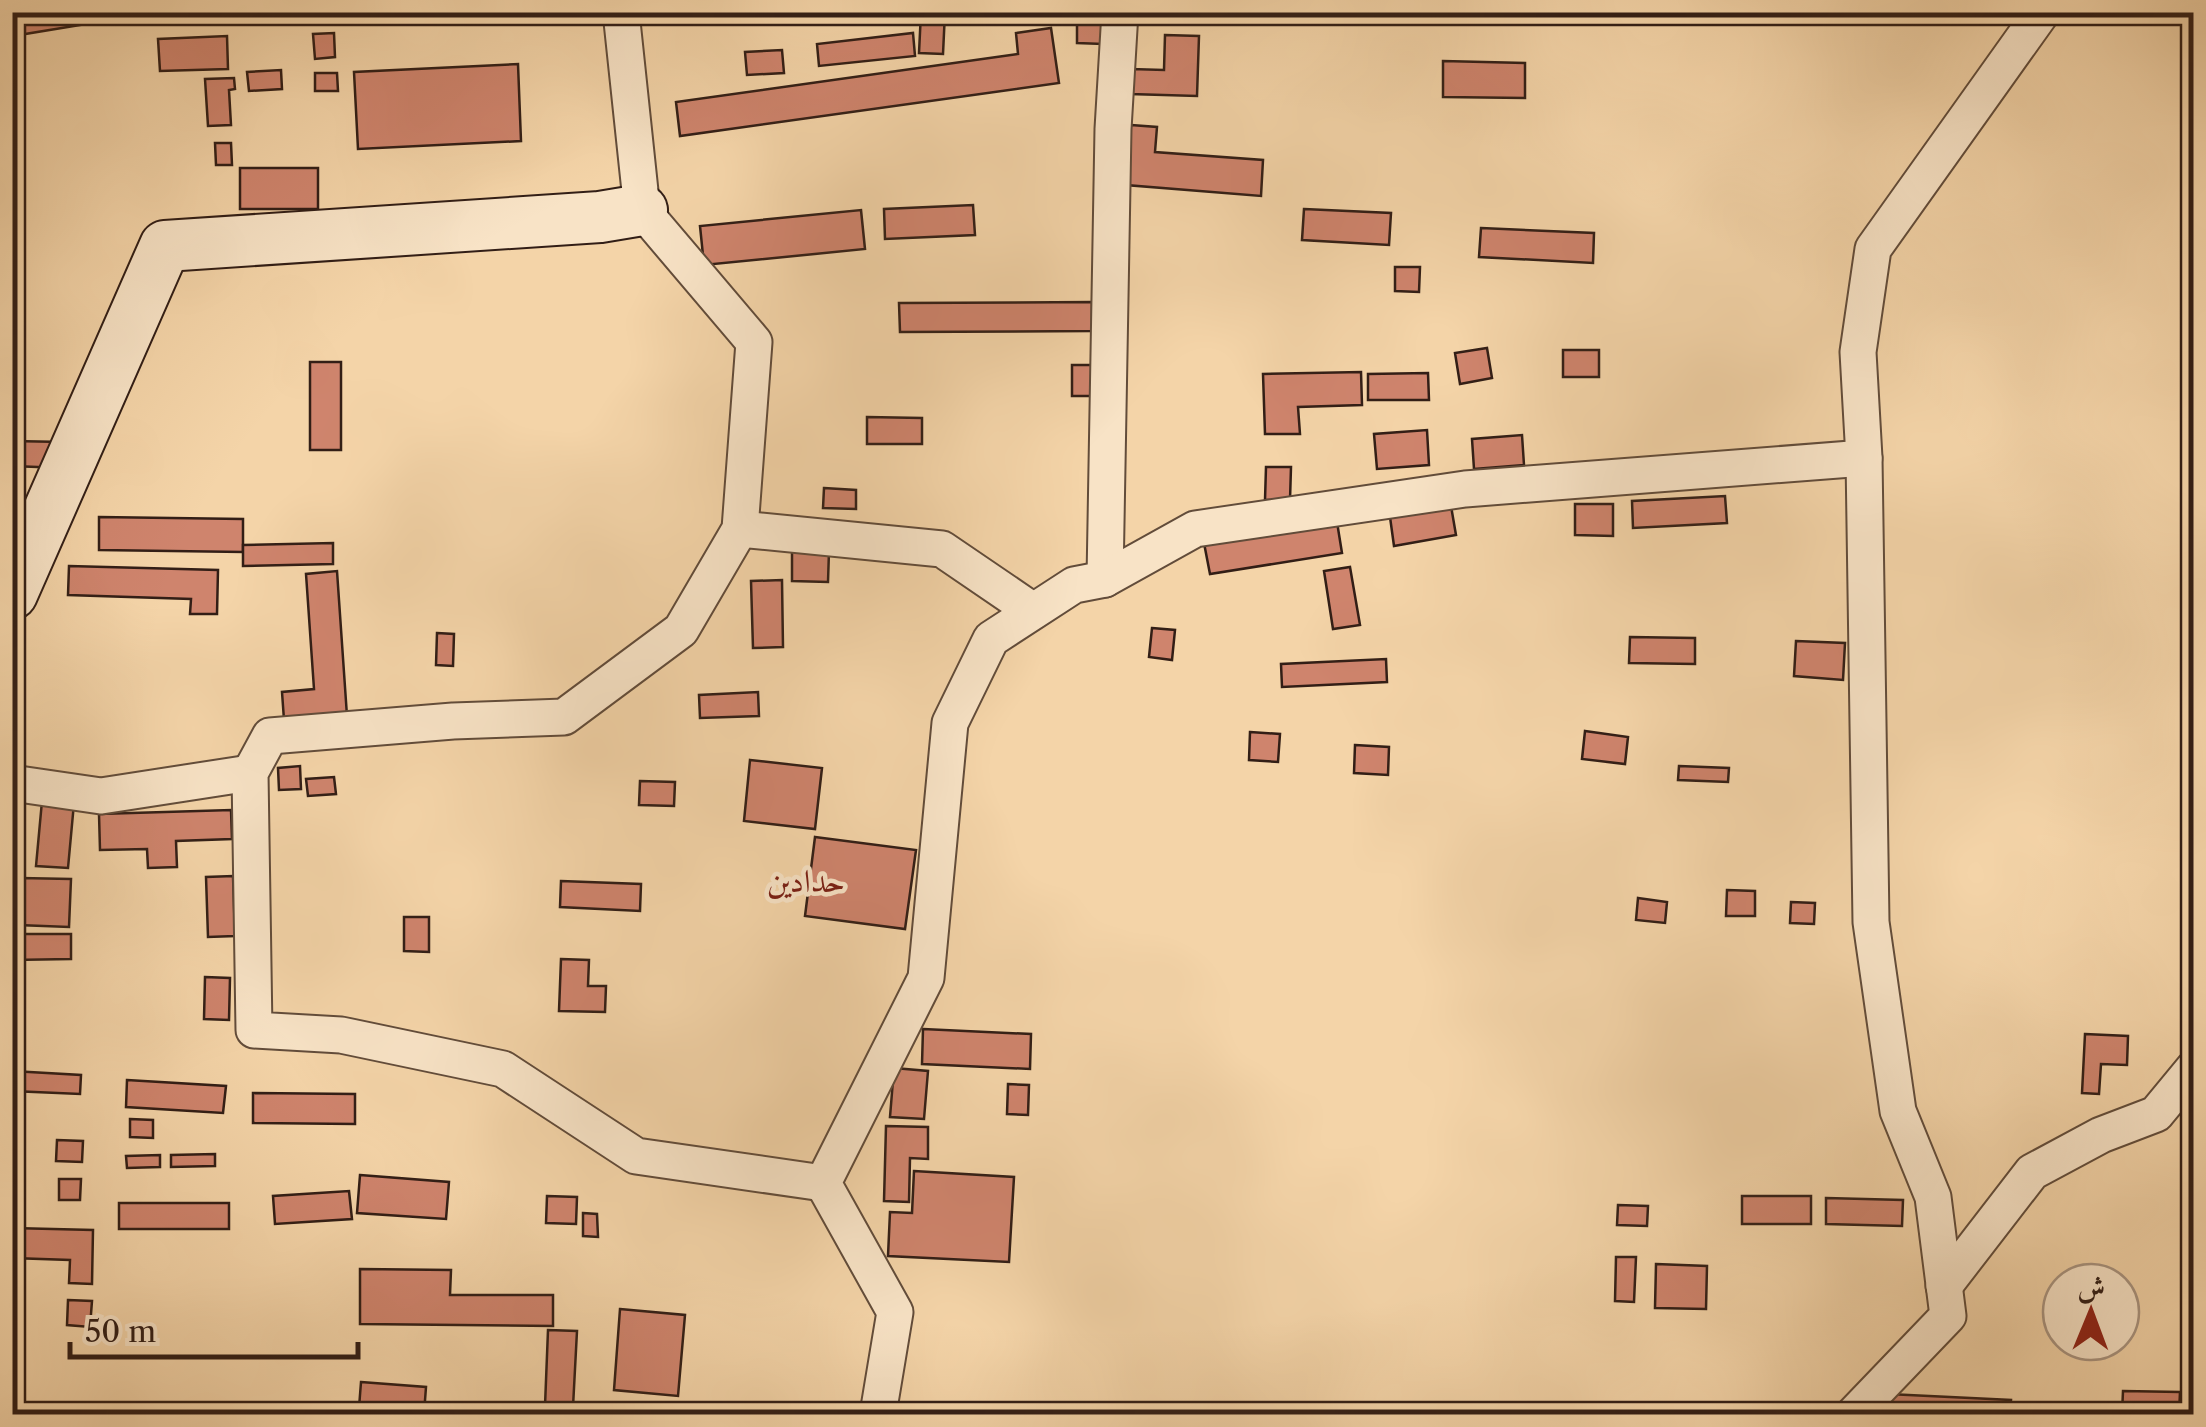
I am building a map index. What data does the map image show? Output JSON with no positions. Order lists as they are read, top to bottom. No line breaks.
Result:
{"districts":["حدادين"],"scale_bar":"50 m","north":"top"}
